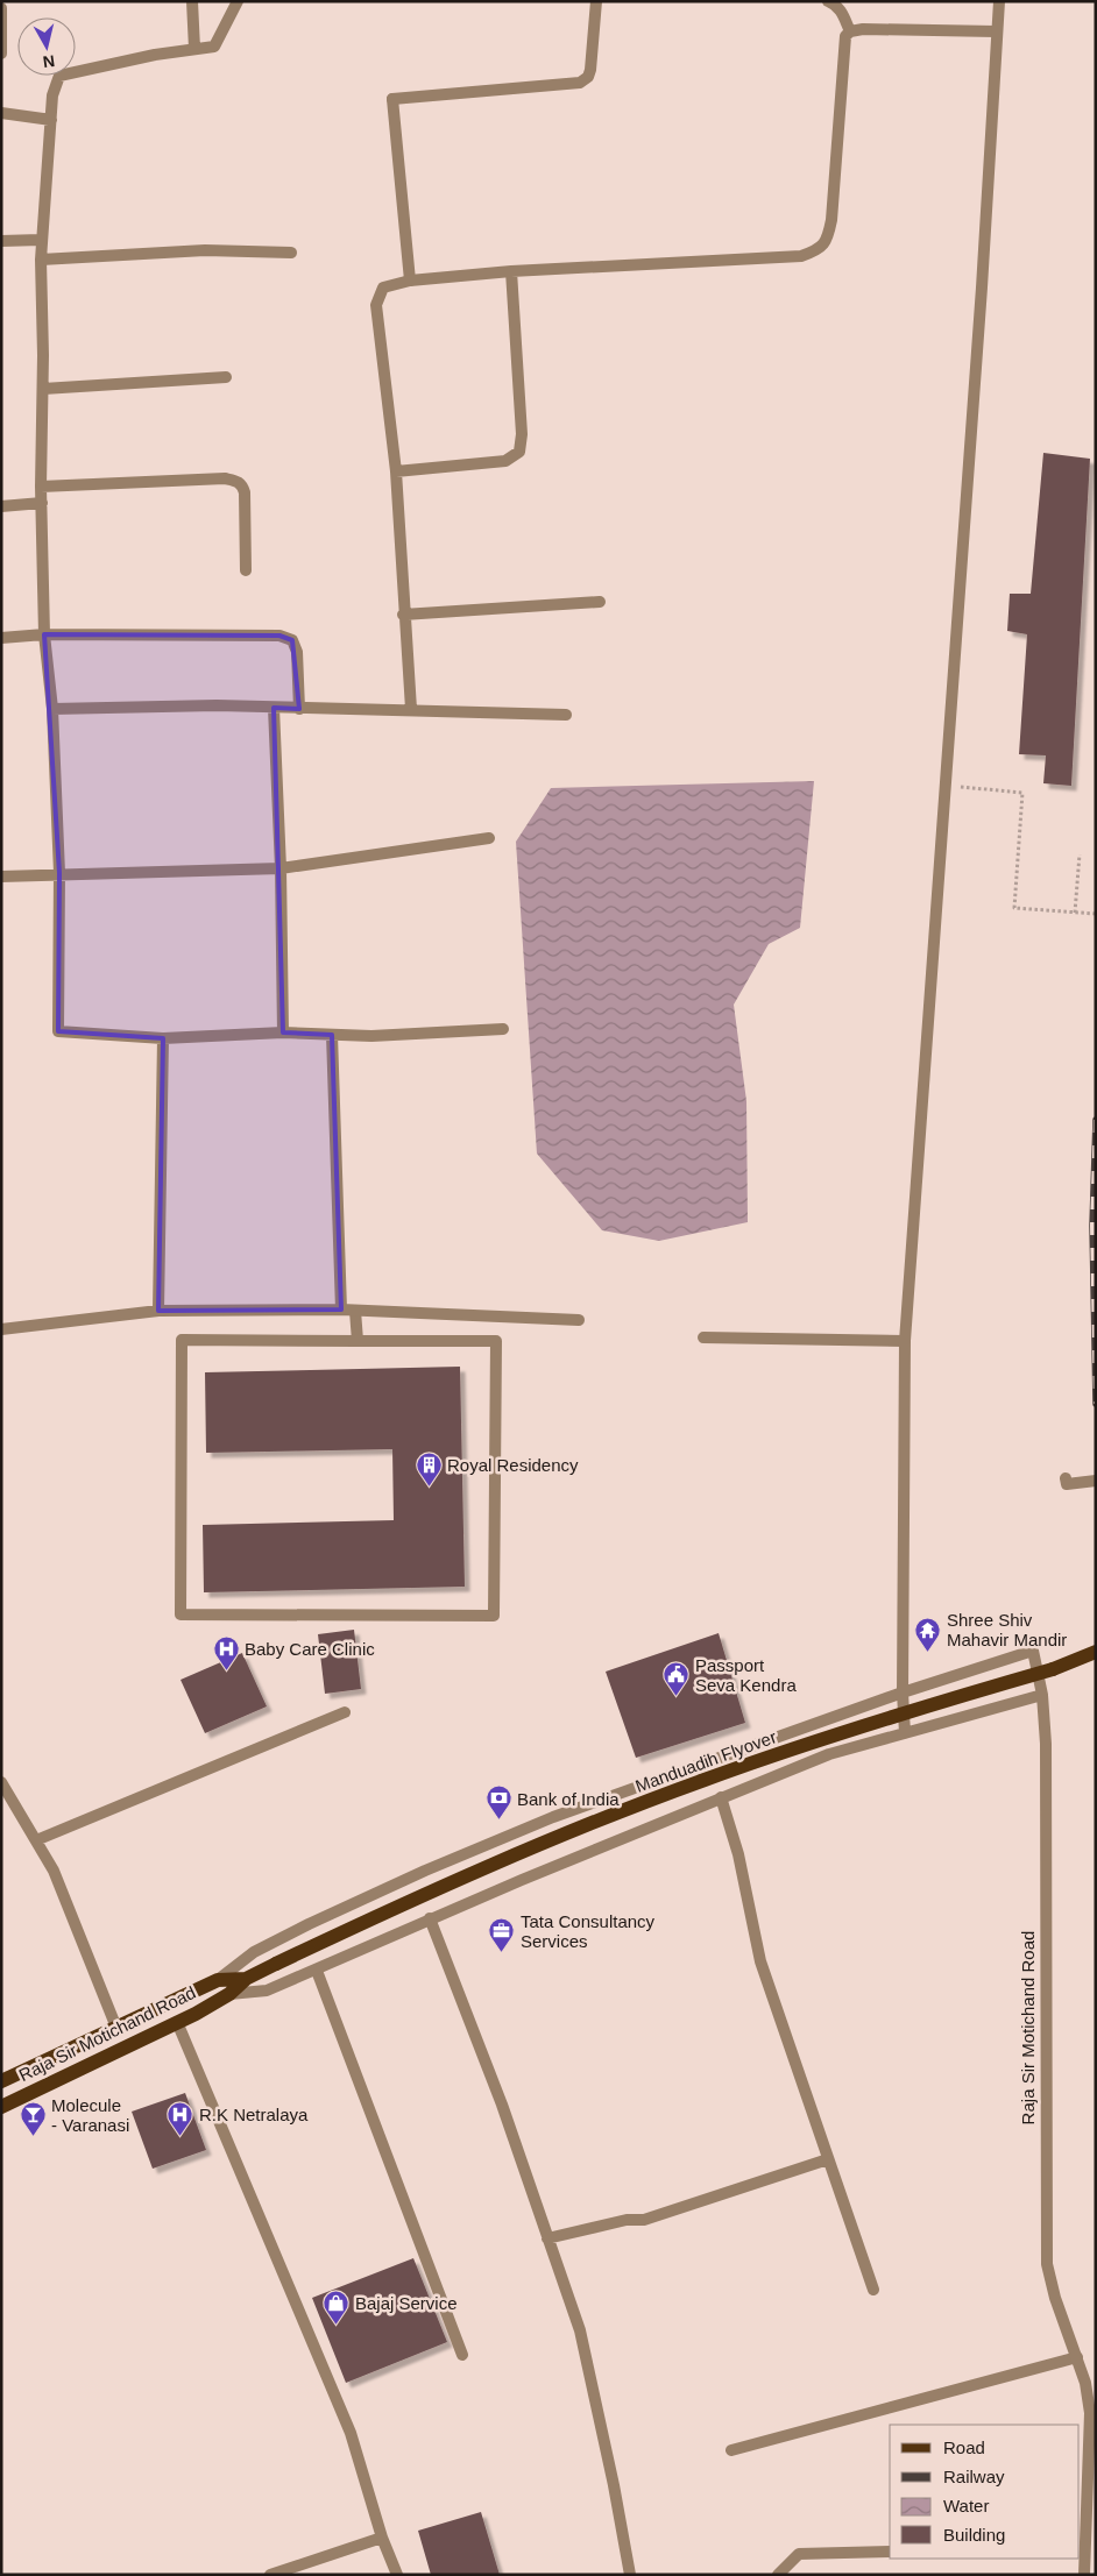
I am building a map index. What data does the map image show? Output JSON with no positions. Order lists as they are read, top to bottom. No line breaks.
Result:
{"streets":{"main road":["Manduadih Flyover","Raja Sir Motichand Road"]},"crossings":[["Manduadih Flyover","Raja Sir Motichand Road"]],"places":{"building":["Royal Residency"],"temple":["Shree Shiv Mahavir Mandir"],"hospital":["Baby Care Clinic","R.K Netralaya"],"public building":["Passport Seva Kendra"],"bank":["Bank of India"],"office":["Tata Consultancy Services"],"bar":["Molecule - Varanasi"],"shop":["Bajaj Service"]},"legend":["Road","Railway","Water","Building"],"north":"bottom"}
